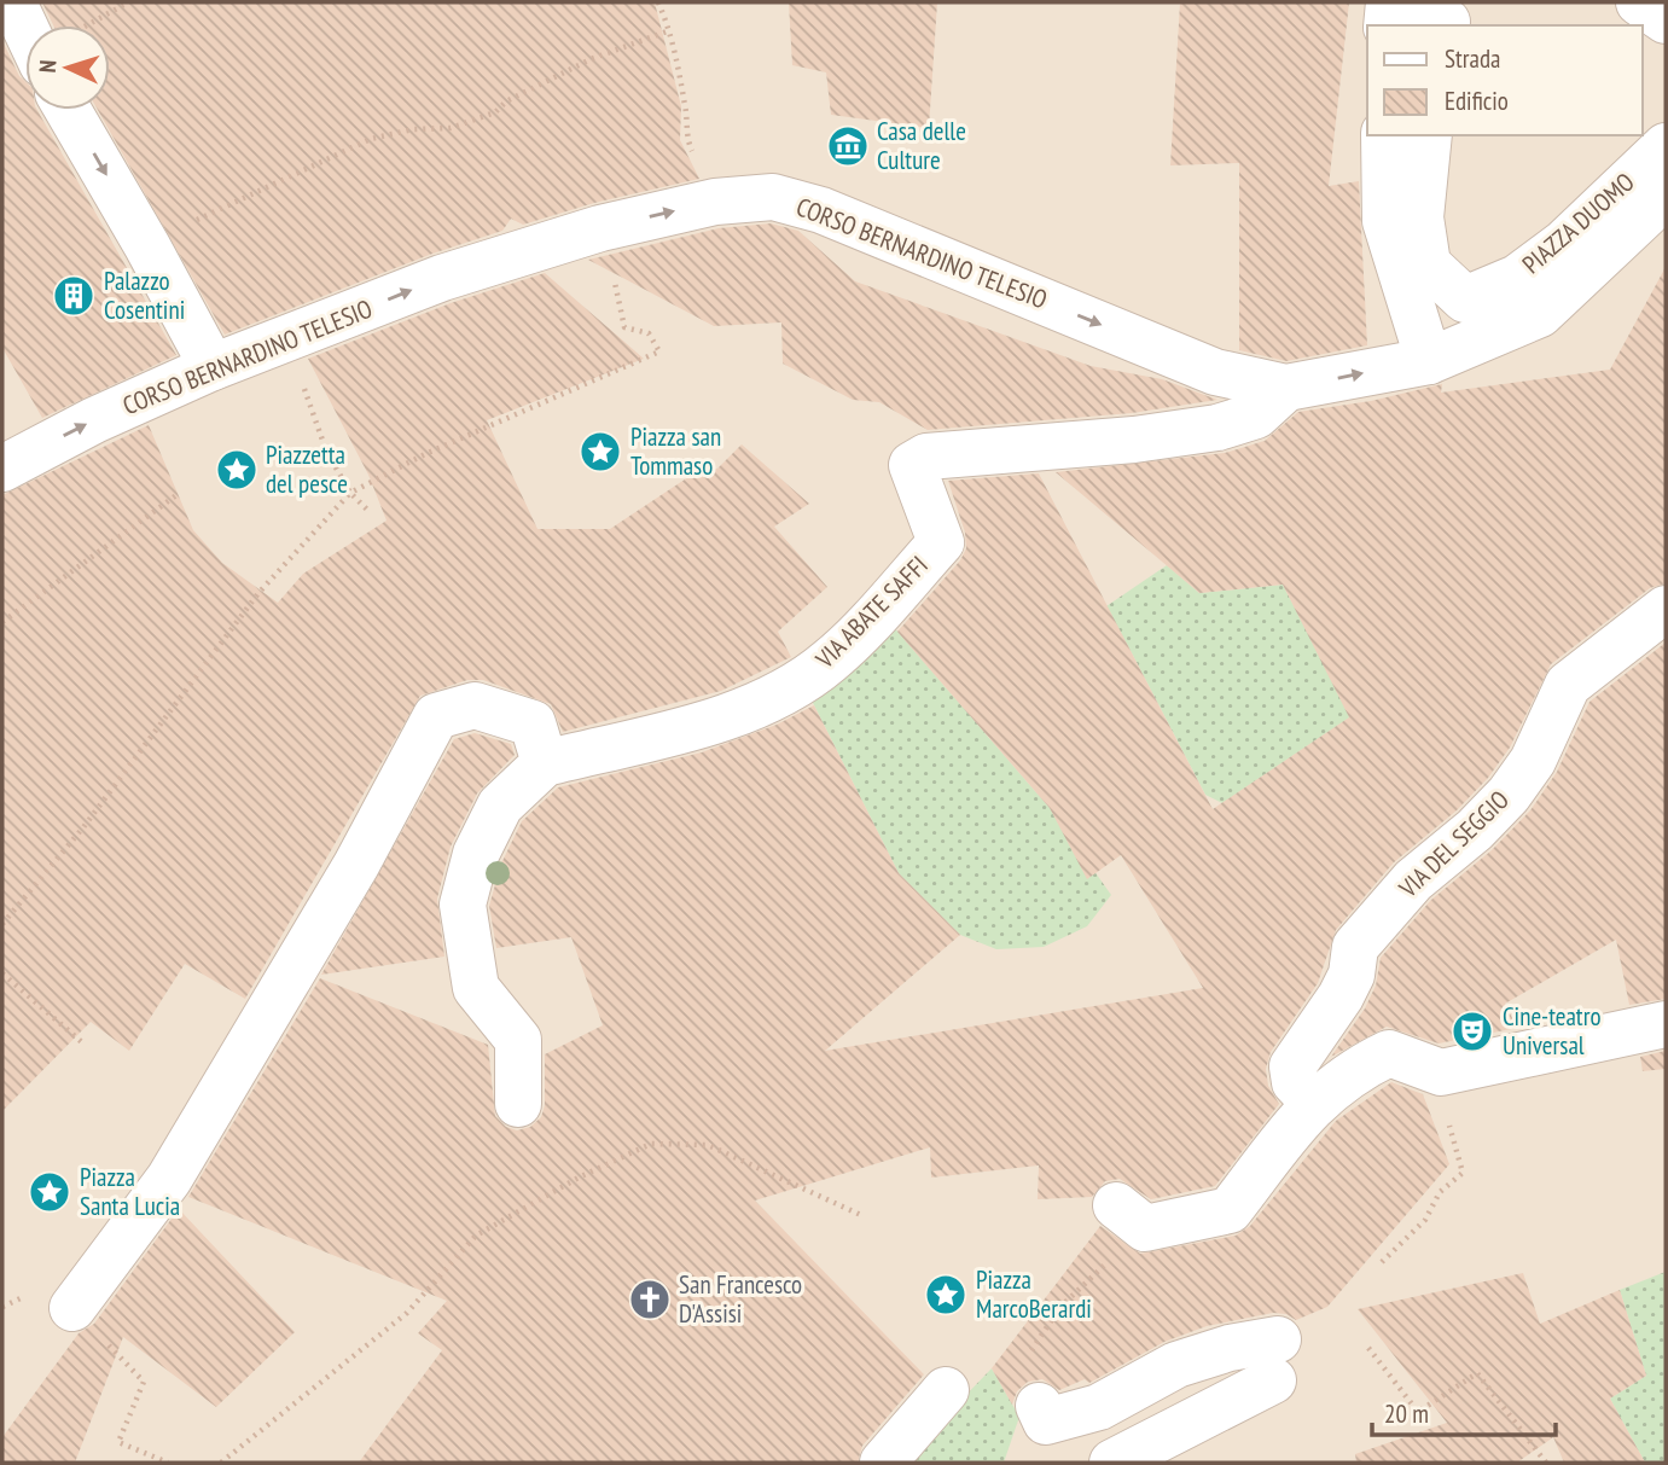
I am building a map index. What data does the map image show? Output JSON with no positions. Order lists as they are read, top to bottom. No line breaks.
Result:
{"streets":{"street":["PIAZZA DUOMO","CORSO BERNARDINO TELESIO","VIA ABATE SAFFI","VIA DEL SEGGIO"]},"crossings":[["CORSO BERNARDINO TELESIO","VIA ABATE SAFFI"]],"one_way":["CORSO BERNARDINO TELESIO"],"places":{"museum":["Casa delle Culture"],"building":["Palazzo Cosentini"],"place":["Piazza san Tommaso","Piazzetta del pesce","Piazza Santa Lucia","Piazza MarcoBerardi"],"theatre":["Cine-teatro Universal"],"church":["San Francesco D'Assisi"]},"legend":["Strada","Edificio"],"scale_bar":"20 m","north":"left"}
